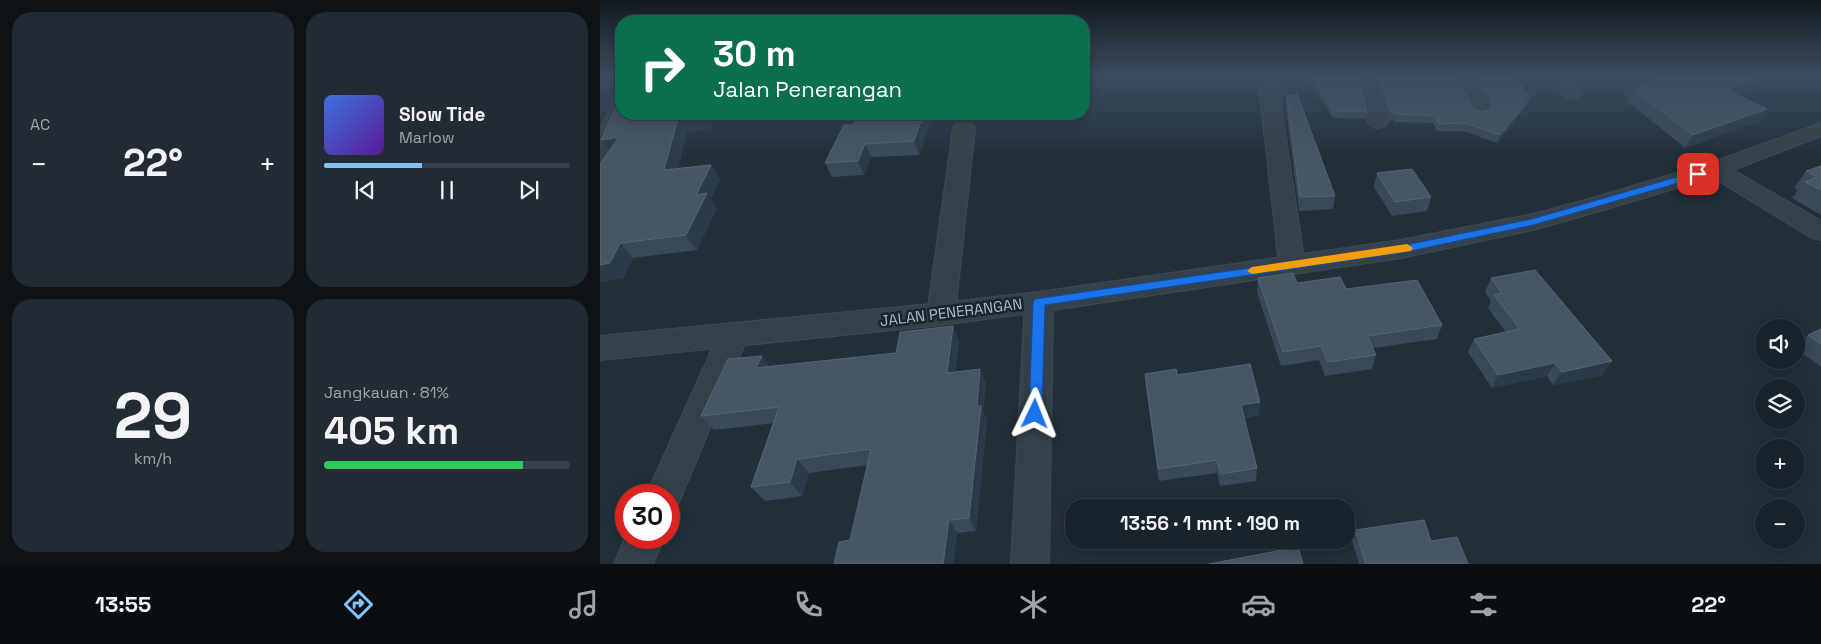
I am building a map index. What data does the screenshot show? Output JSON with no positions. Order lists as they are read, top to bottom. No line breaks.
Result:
{"streets":{"street":["JALAN PENERANGAN"]},"page":{"tile":["AC",["29","km/h"],["Jangkauan · 81%","405 km"]],"turn":["30 m","Jalan Penerangan"],"song":["Slow Tide","Marlow"],"heat":["−","22°","+"],"map_buttons":["+","−"],"limit":"30","trip":"13:56 · 1 mnt · 190 m","tabs":["13:55","22°"]}}
